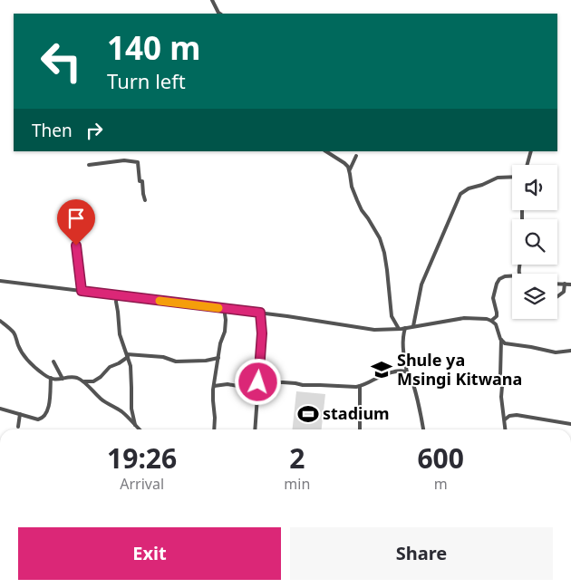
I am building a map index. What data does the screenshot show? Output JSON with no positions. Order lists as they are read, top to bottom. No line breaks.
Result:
{"places":{"school or university":["Shule ya Msingi Kitwana"],"sports":["stadium"]},"page":{"turn":["140 m","Turn left"],"then":"Then","eta":["19:26","Arrival","2","min","600","m"],"buttons":["Exit","Share"]}}
